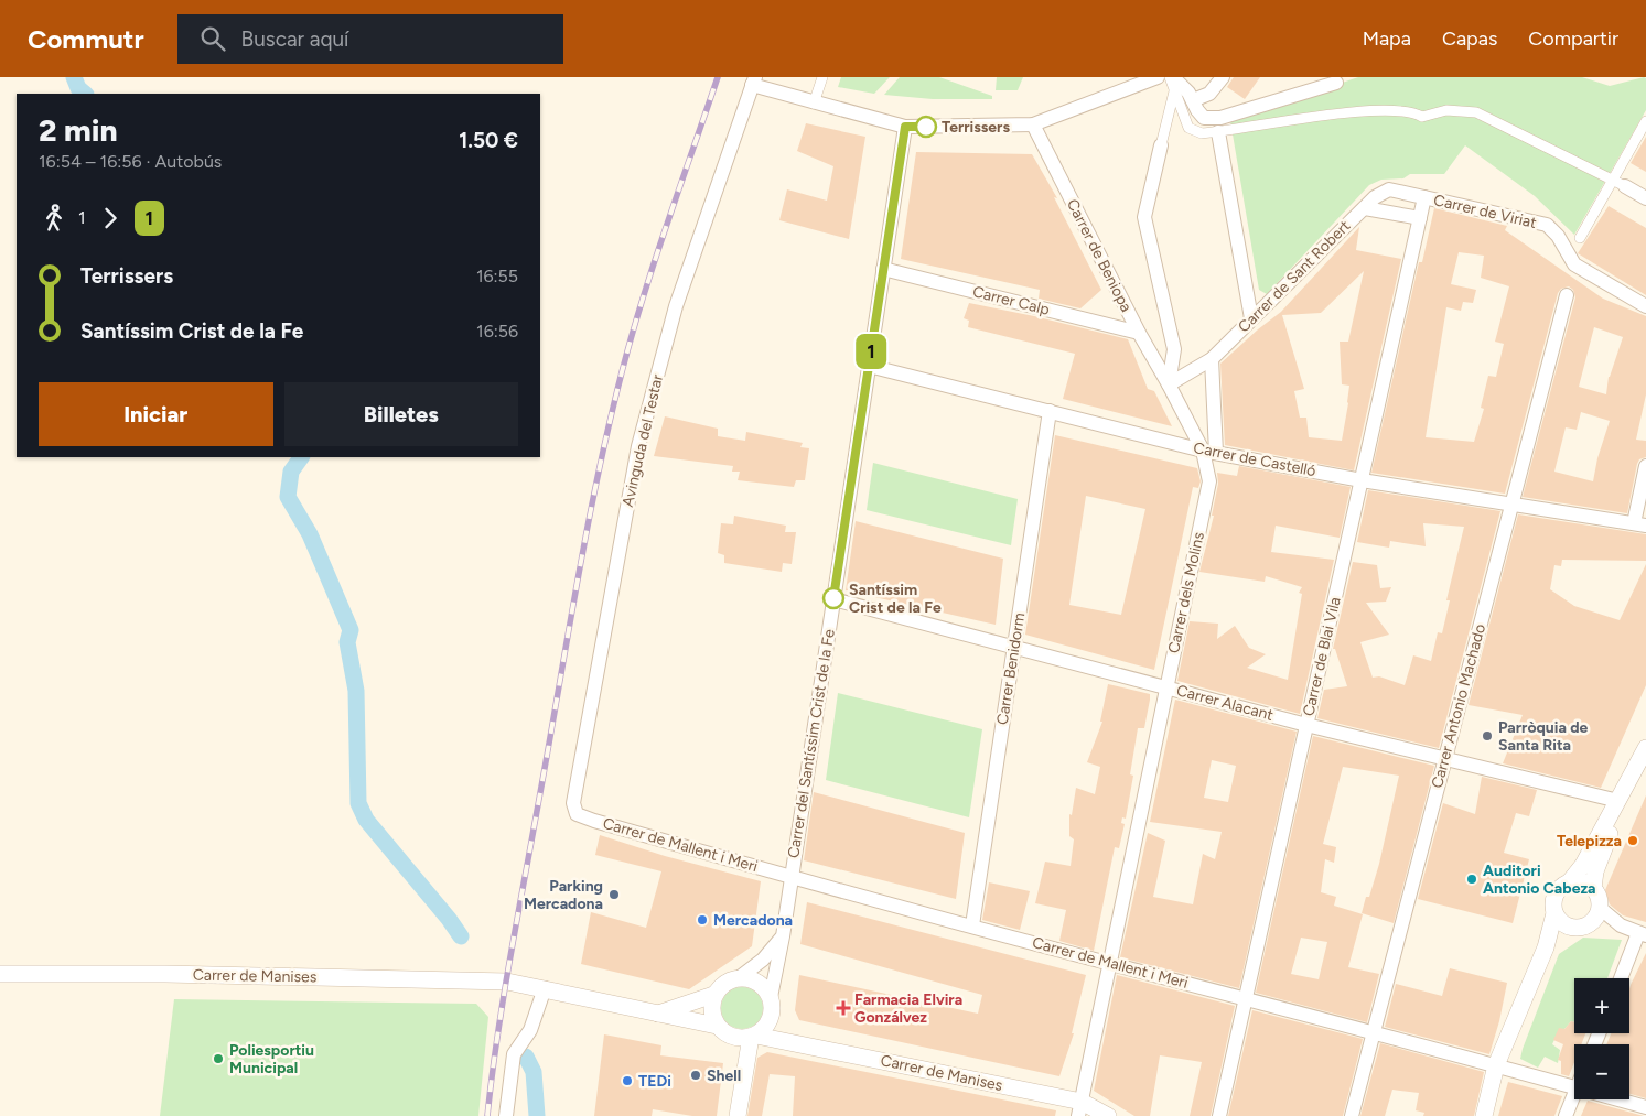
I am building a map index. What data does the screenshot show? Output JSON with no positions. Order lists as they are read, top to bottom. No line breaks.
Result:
{"streets":{"street":["Carrer de Viriat","Carrer de Beniopa","Carrer de Sant Robert","Carrer Calp","Avinguda del Testar","Carrer de Castelló","Carrer dels Molins","Carrer de Blai Vila","Carrer Benidorm","Carrer Alacant","Carrer Antonio Machado","Carrer del Santíssim Crist de la Fe","Carrer de Mallent i Meri","Carrer de Manises"]},"crossings":[["Carrer de Viriat","Carrer de Sant Robert"],["Carrer de Viriat","Carrer de Blai Vila"],["Carrer de Beniopa","Carrer de Sant Robert"],["Carrer de Beniopa","Carrer Calp"],["Carrer de Beniopa","Carrer dels Molins"],["Carrer de Sant Robert","Carrer dels Molins"],["Carrer de Sant Robert","Carrer de Blai Vila"],["Carrer Calp","Carrer del Santíssim Crist de la Fe"],["Avinguda del Testar","Carrer de Mallent i Meri"],["Carrer de Castelló","Carrer dels Molins"],["Carrer de Castelló","Carrer de Blai Vila"],["Carrer de Castelló","Carrer Benidorm"],["Carrer de Castelló","Carrer Antonio Machado"],["Carrer de Castelló","Carrer del Santíssim Crist de la Fe"],["Carrer dels Molins","Carrer Alacant"],["Carrer dels Molins","Carrer de Mallent i Meri"],["Carrer dels Molins","Carrer de Manises"],["Carrer de Blai Vila","Carrer Alacant"],["Carrer de Blai Vila","Carrer de Mallent i Meri"],["Carrer Benidorm","Carrer Alacant"],["Carrer Benidorm","Carrer de Mallent i Meri"],["Carrer Alacant","Carrer Antonio Machado"],["Carrer Alacant","Carrer del Santíssim Crist de la Fe"],["Carrer Antonio Machado","Carrer de Mallent i Meri"],["Carrer del Santíssim Crist de la Fe","Carrer de Mallent i Meri"],["Carrer del Santíssim Crist de la Fe","Carrer de Manises"]],"places":{"other":["Terrissers","Santíssim Crist de la Fe","Parròquia de Santa Rita","Telepizza","Auditori Antonio Cabeza","Parking Mercadona","Mercadona","Poliesportiu Municipal","Shell","TEDi"],"health":["Farmacia Elvira Gonzálvez"]},"lines":["bus line 1"],"page":{"header":"Commutr","search":"Buscar aquí","nav":["Mapa","Capas","Compartir"],"on_map":"1","heading":["2 min","16:54 – 16:56 · Autobús","1.50 €"],"legs":["1","1"],"list":[{"name":"Terrissers","value":"16:55"},{"name":"Santíssim Crist de la Fe","value":"16:56"}],"buttons":["Iniciar","Billetes"],"map_buttons":["+","−"]}}
